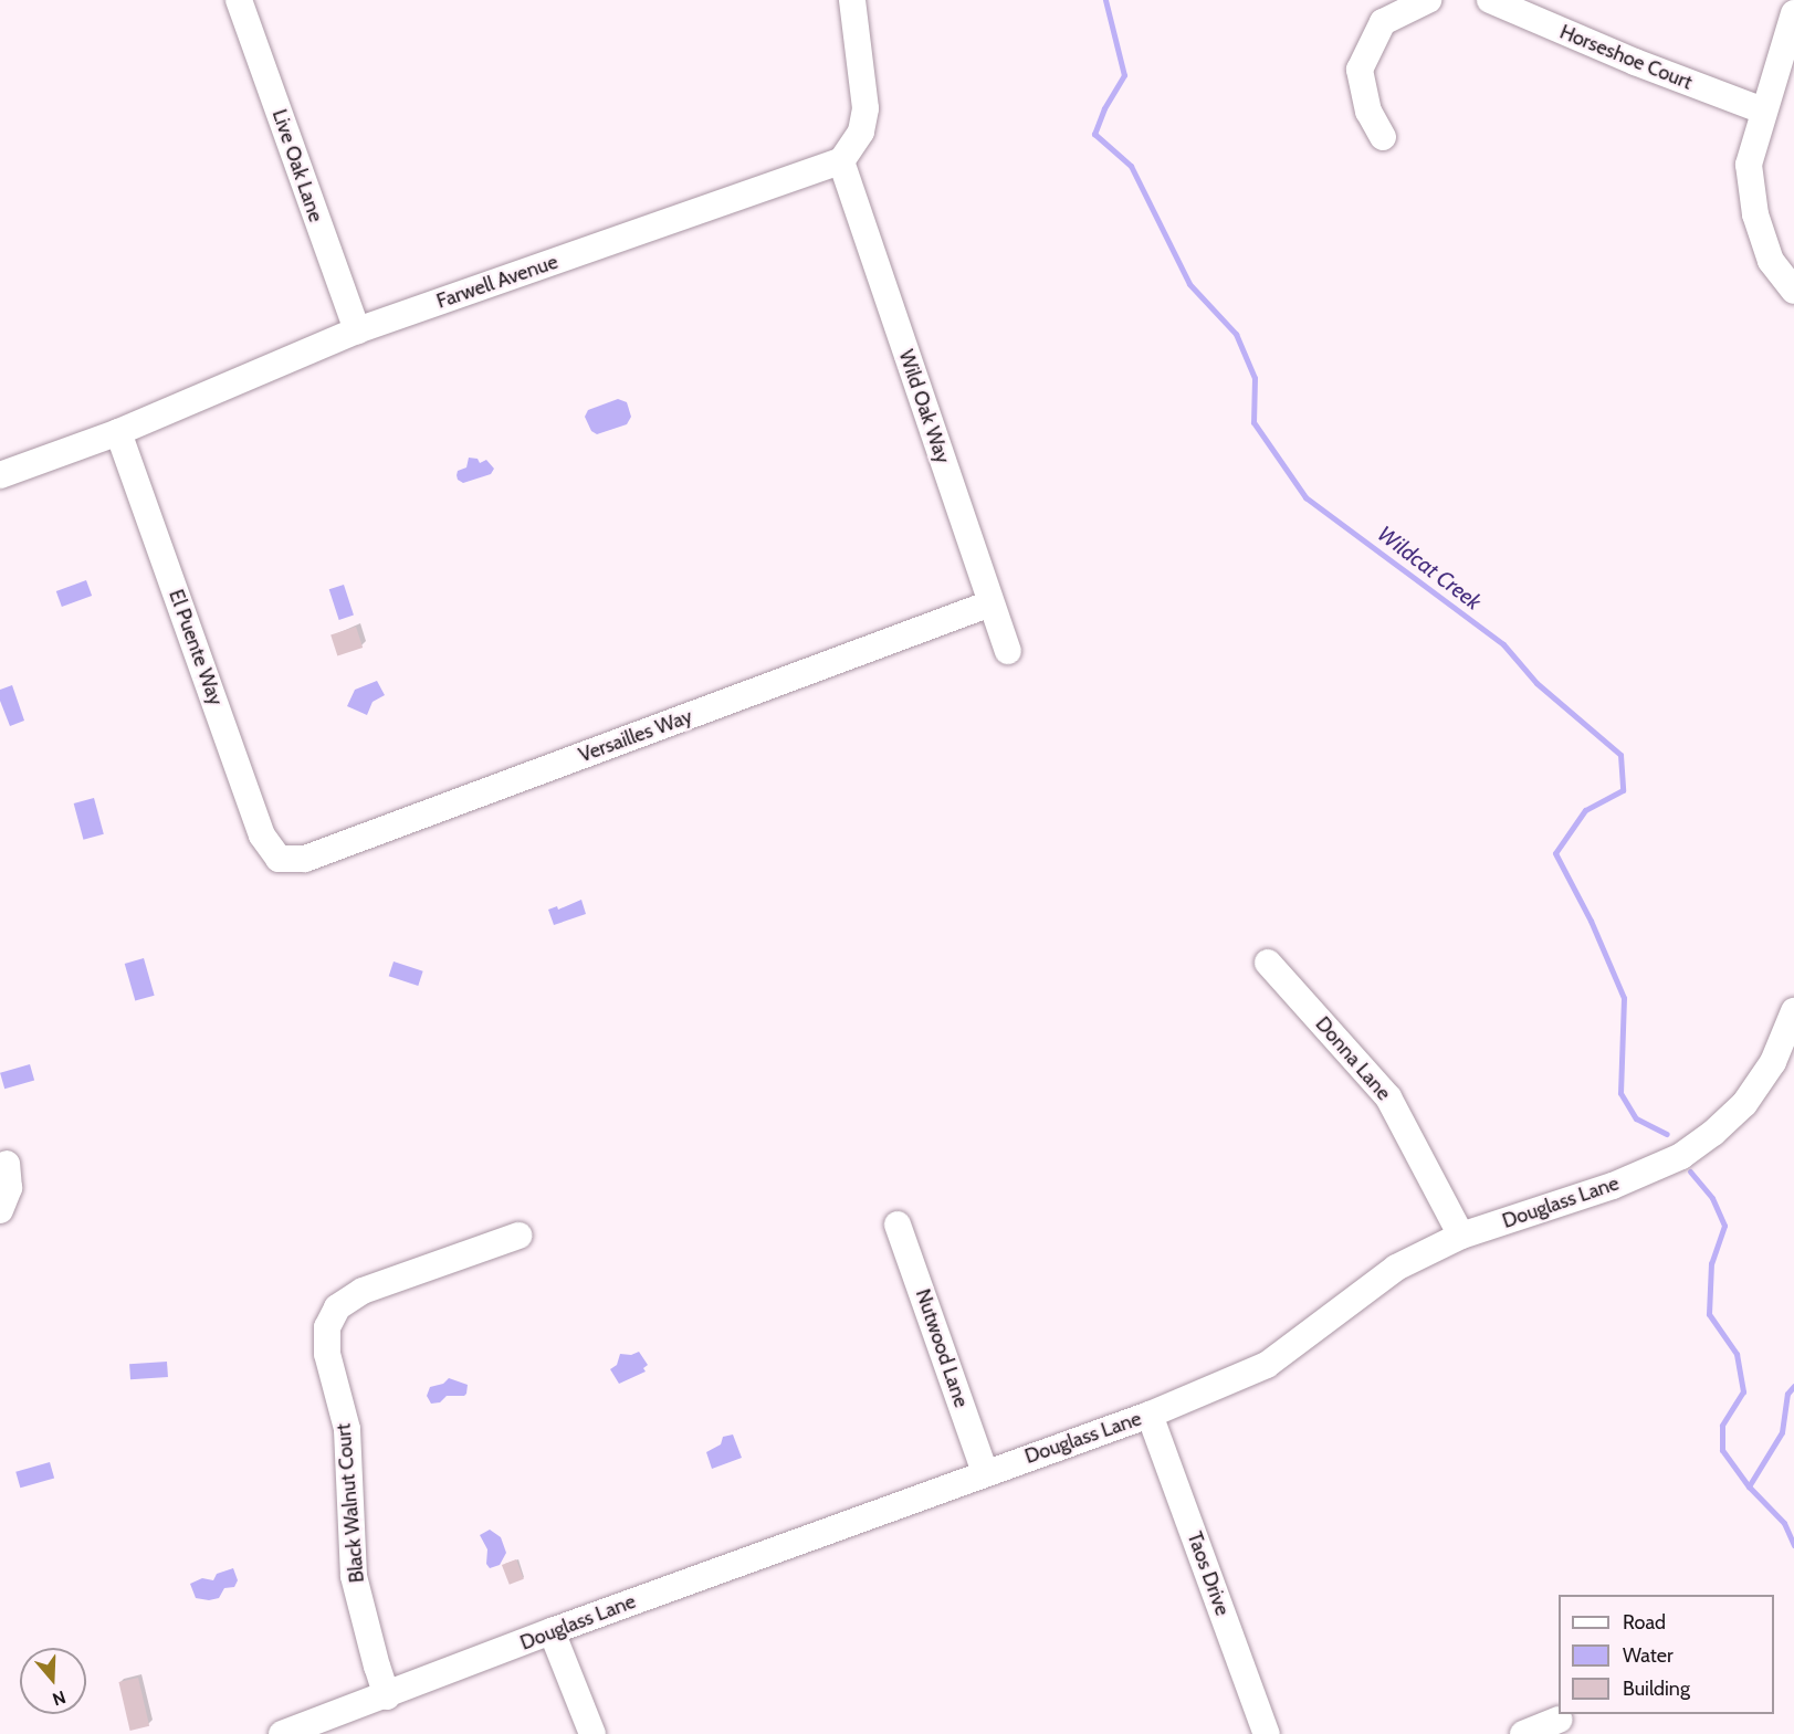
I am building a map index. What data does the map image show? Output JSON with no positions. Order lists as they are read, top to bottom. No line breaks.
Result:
{"streets":{"street":["Horseshoe Court","Live Oak Lane","Farwell Avenue","Wild Oak Way","El Puente Way","Versailles Way","Donna Lane","Douglass Lane","Nutwood Lane","Black Walnut Court","Taos Drive"]},"crossings":[["Live Oak Lane","Farwell Avenue"],["Farwell Avenue","Wild Oak Way"],["Farwell Avenue","El Puente Way"],["Wild Oak Way","Versailles Way"],["El Puente Way","Versailles Way"],["Donna Lane","Douglass Lane"],["Douglass Lane","Nutwood Lane"],["Douglass Lane","Black Walnut Court"],["Douglass Lane","Taos Drive"]],"water":["Wildcat Creek"],"legend":["Road","Water","Building"],"north":"bottom"}
